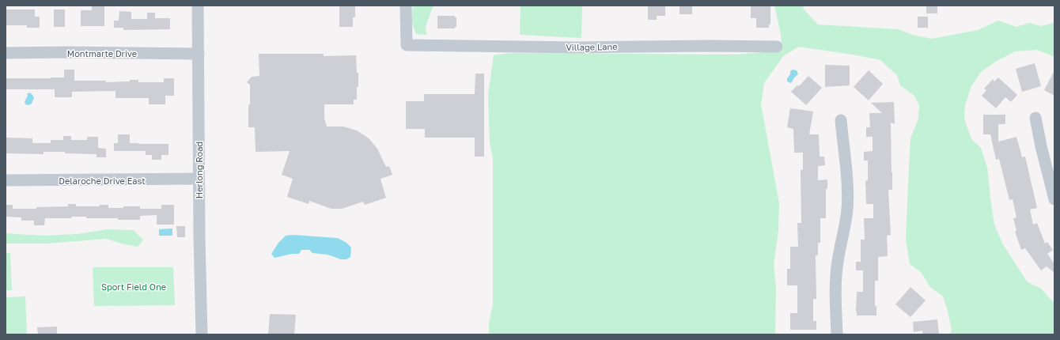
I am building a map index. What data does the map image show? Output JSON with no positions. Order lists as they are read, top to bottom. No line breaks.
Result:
{"streets":{"street":["Village Lane","Montmarte Drive","Herlong Road","Delaroche Drive East"]},"crossings":[["Montmarte Drive","Herlong Road"],["Herlong Road","Delaroche Drive East"]],"parks":["Sport Field One"]}
